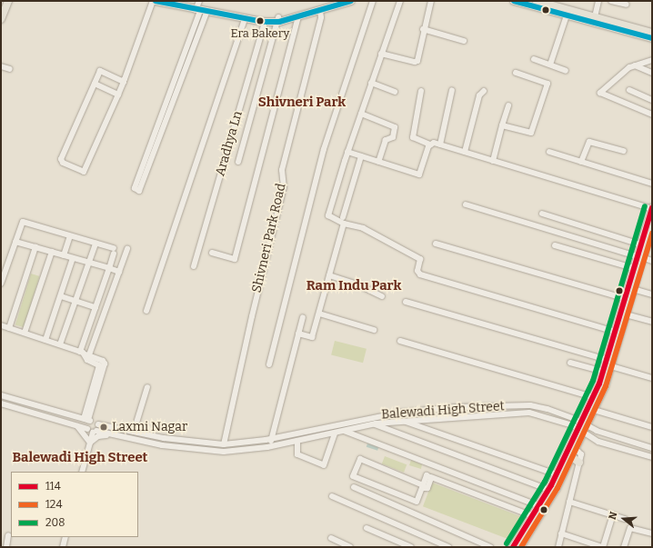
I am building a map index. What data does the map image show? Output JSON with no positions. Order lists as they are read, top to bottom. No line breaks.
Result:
{"streets":{"street":["Aradhya Ln","Shivneri Park Road","Balewadi High Street"]},"crossings":[["Shivneri Park Road","Balewadi High Street"]],"districts":["Shivneri Park","Ram Indu Park","Balewadi High Street"],"places":["Era Bakery","Laxmi Nagar"],"lines":["transit line 208","transit line 114","transit line 124"],"legend":["114","124","208"],"north":"left"}
